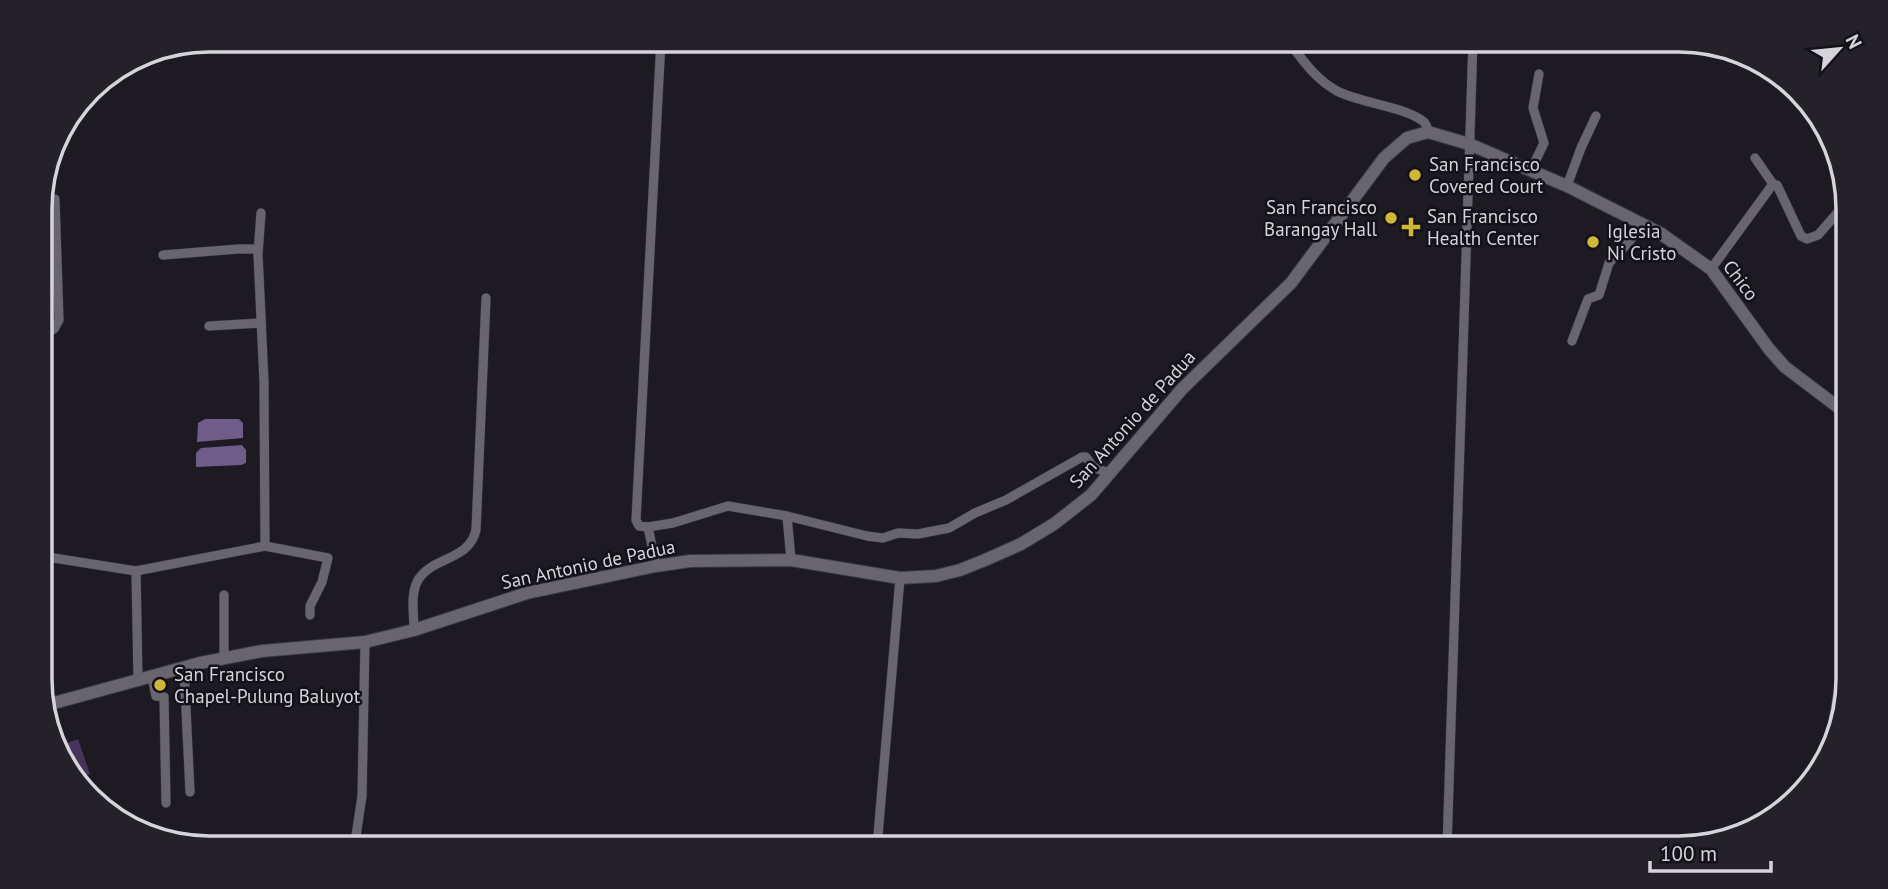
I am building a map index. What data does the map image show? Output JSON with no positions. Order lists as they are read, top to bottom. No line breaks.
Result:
{"streets":{"street":["Chico","San Antonio de Padua"]},"places":{"other":["San Francisco Covered Court","San Francisco Barangay Hall","Iglesia Ni Cristo","San Francisco Chapel-Pulung Baluyot"],"health":["San Francisco Health Center"]},"scale_bar":"100 m","north":"top right"}
